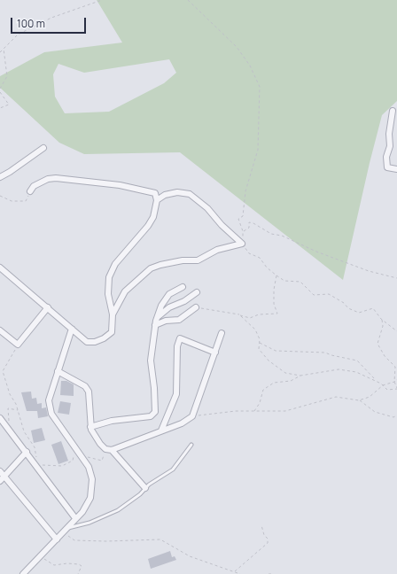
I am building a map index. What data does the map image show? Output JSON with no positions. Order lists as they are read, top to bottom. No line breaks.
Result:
{"scale_bar":"100 m"}
